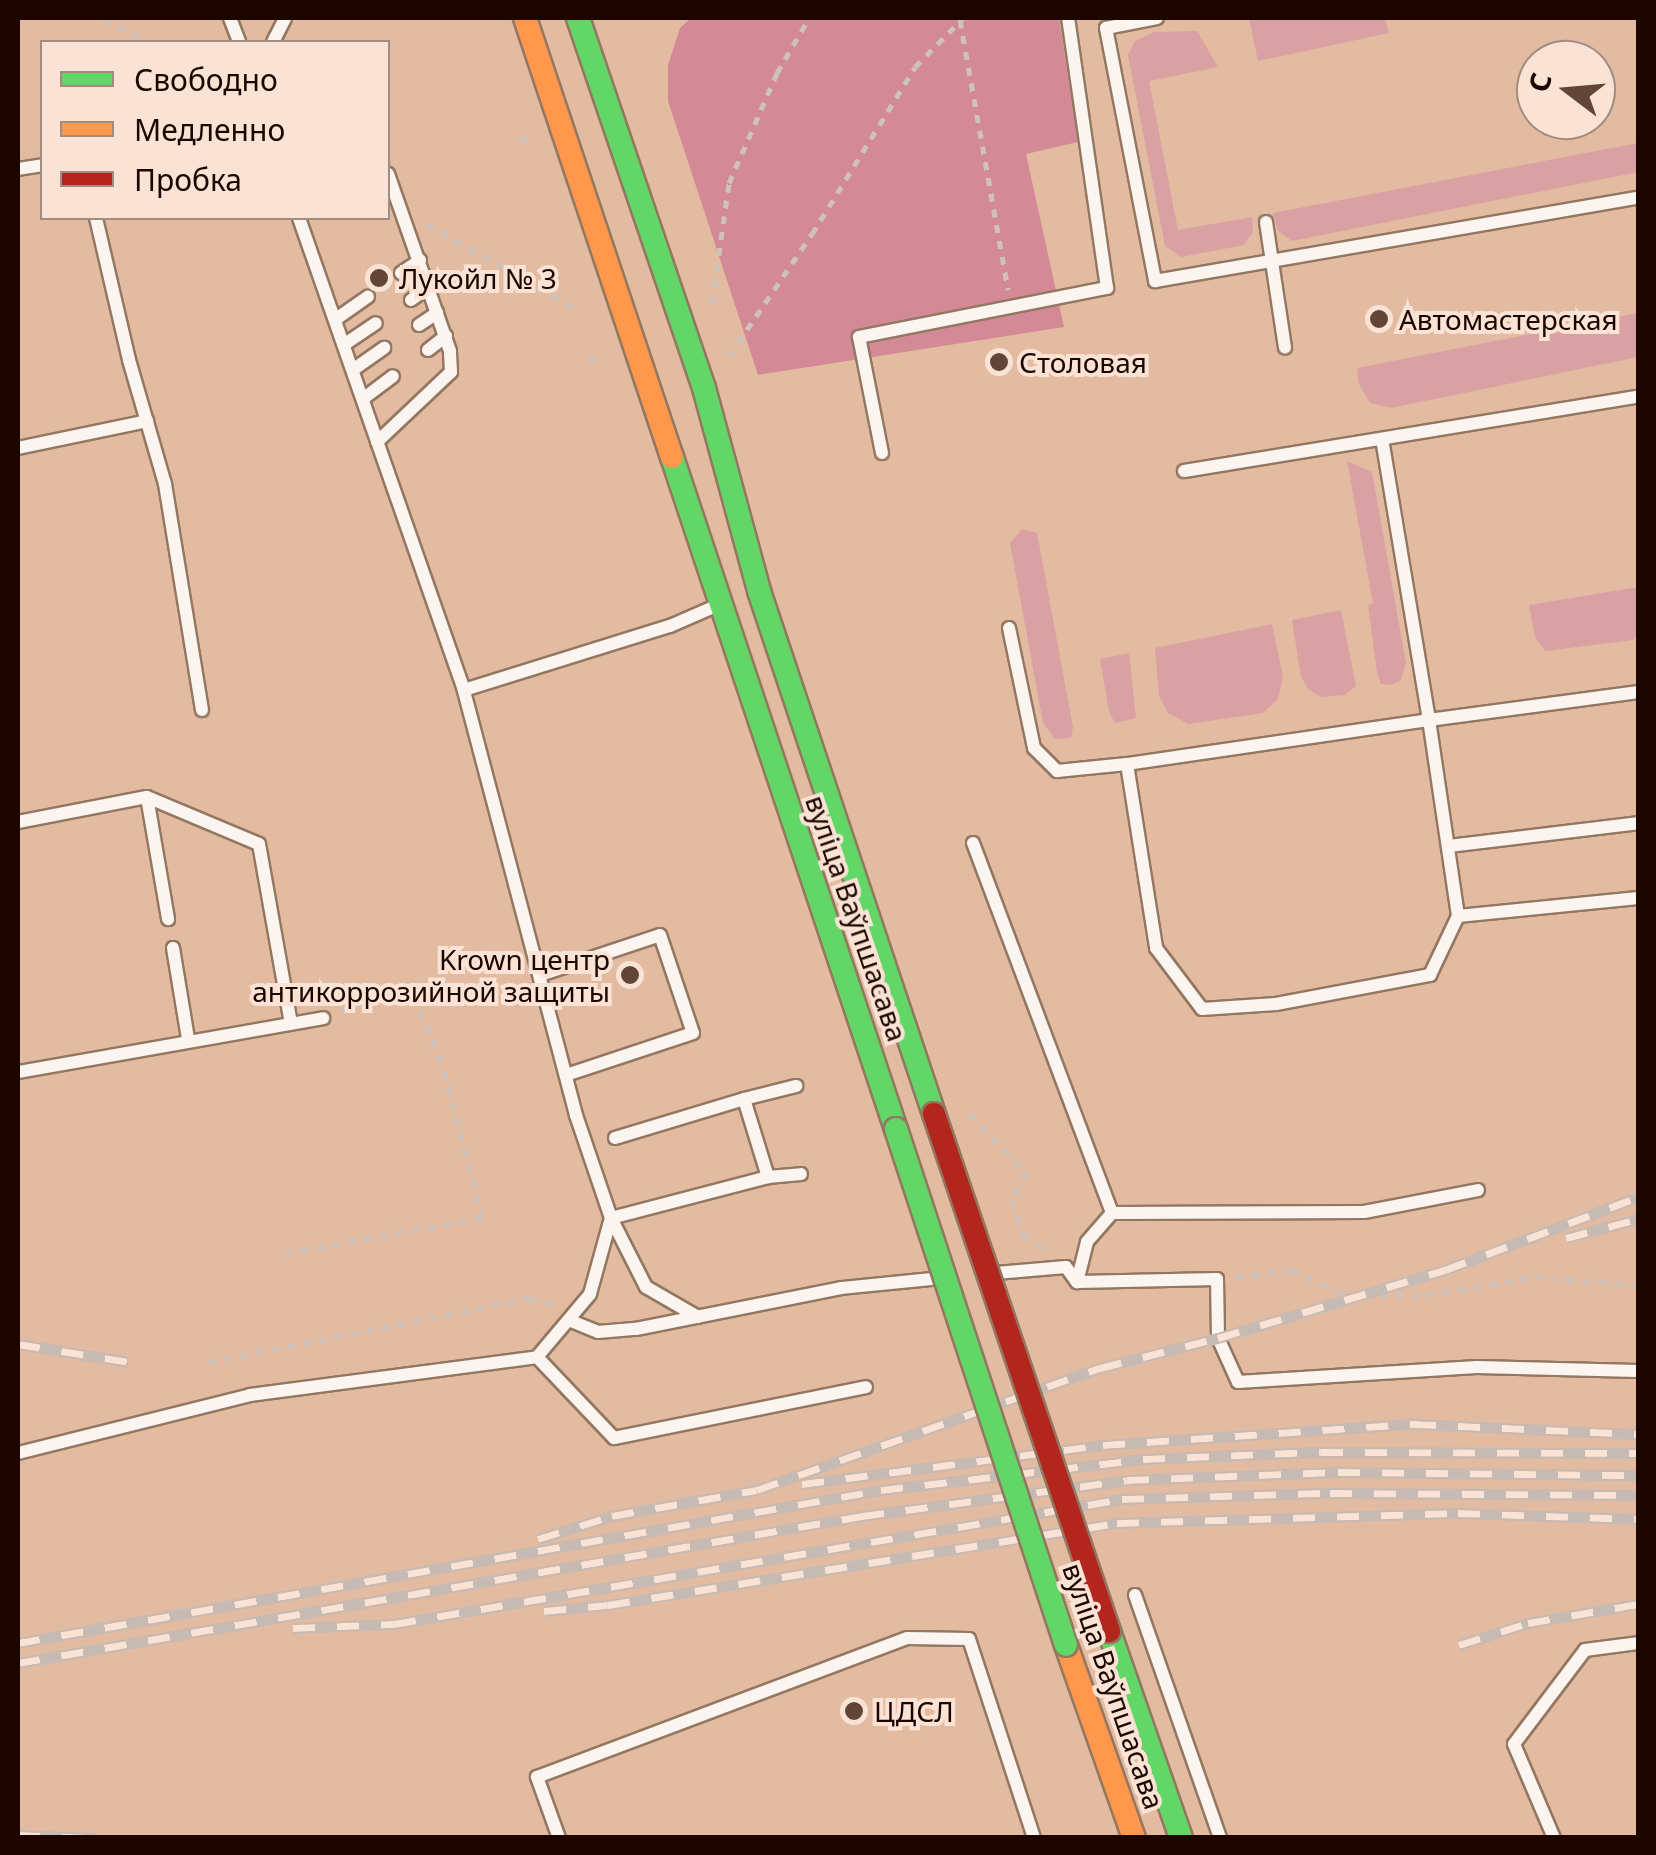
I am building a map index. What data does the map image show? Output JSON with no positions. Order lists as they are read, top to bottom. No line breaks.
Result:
{"streets":{"main road":["вуліца Ваўпшасава"]},"places":["Лукойл № 3","Автомастерская","Столовая","Krown центр антикоррозийной защиты","ЦДСЛ"],"legend":["Свободно","Медленно","Пробка"],"north":"left"}
